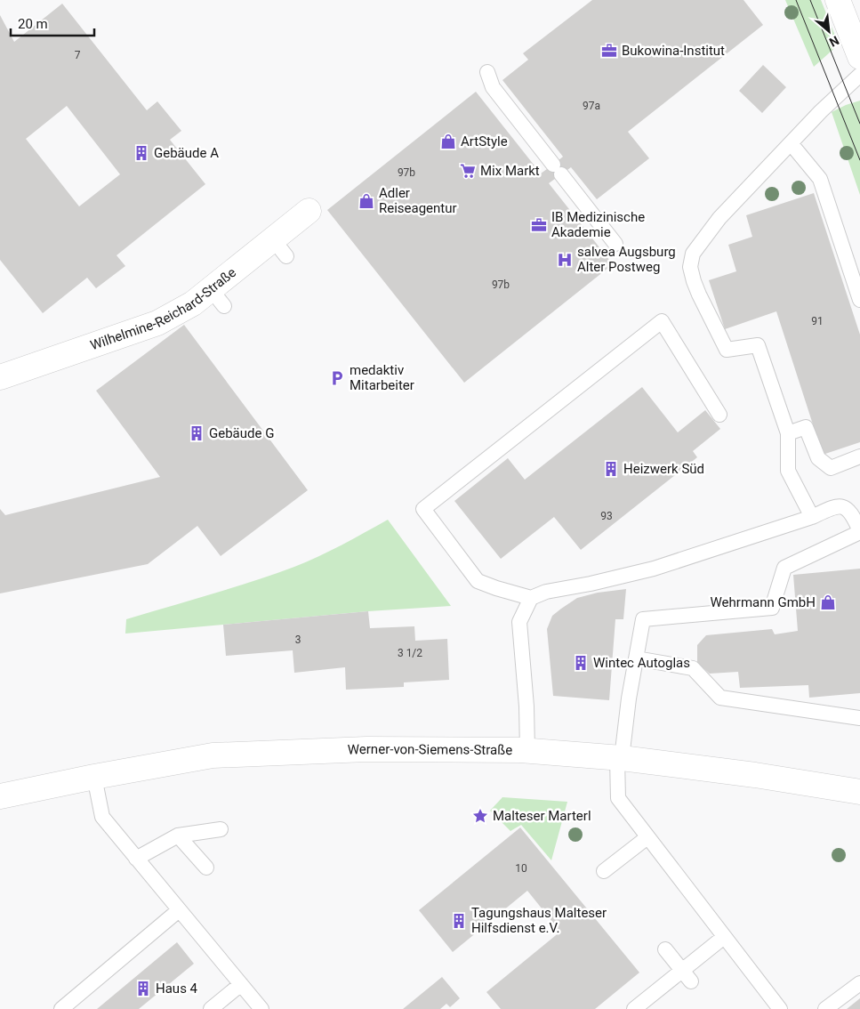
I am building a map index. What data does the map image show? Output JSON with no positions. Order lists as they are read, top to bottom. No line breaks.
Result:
{"streets":{"street":["Wilhelmine-Reichard-Straße","Werner-von-Siemens-Straße"]},"places":{"office":["Bukowina-Institut","IB Medizinische Akademie"],"shop":["ArtStyle","Adler Reiseagentur","Wehrmann GmbH"],"building":["Gebäude A","Gebäude G","Heizwerk Süd","Wintec Autoglas","Tagungshaus Malteser Hilfsdienst e.V.","Haus 4"],"supermarket":["Mix Markt"],"hospital":["salvea Augsburg Alter Postweg"],"parking":["medaktiv Mitarbeiter"],"place":["Malteser Marterl"]},"house_numbers":["7","97a","97b","97b","91","93","3","3 1/2","10"],"scale_bar":"20 m","north":"bottom right"}
